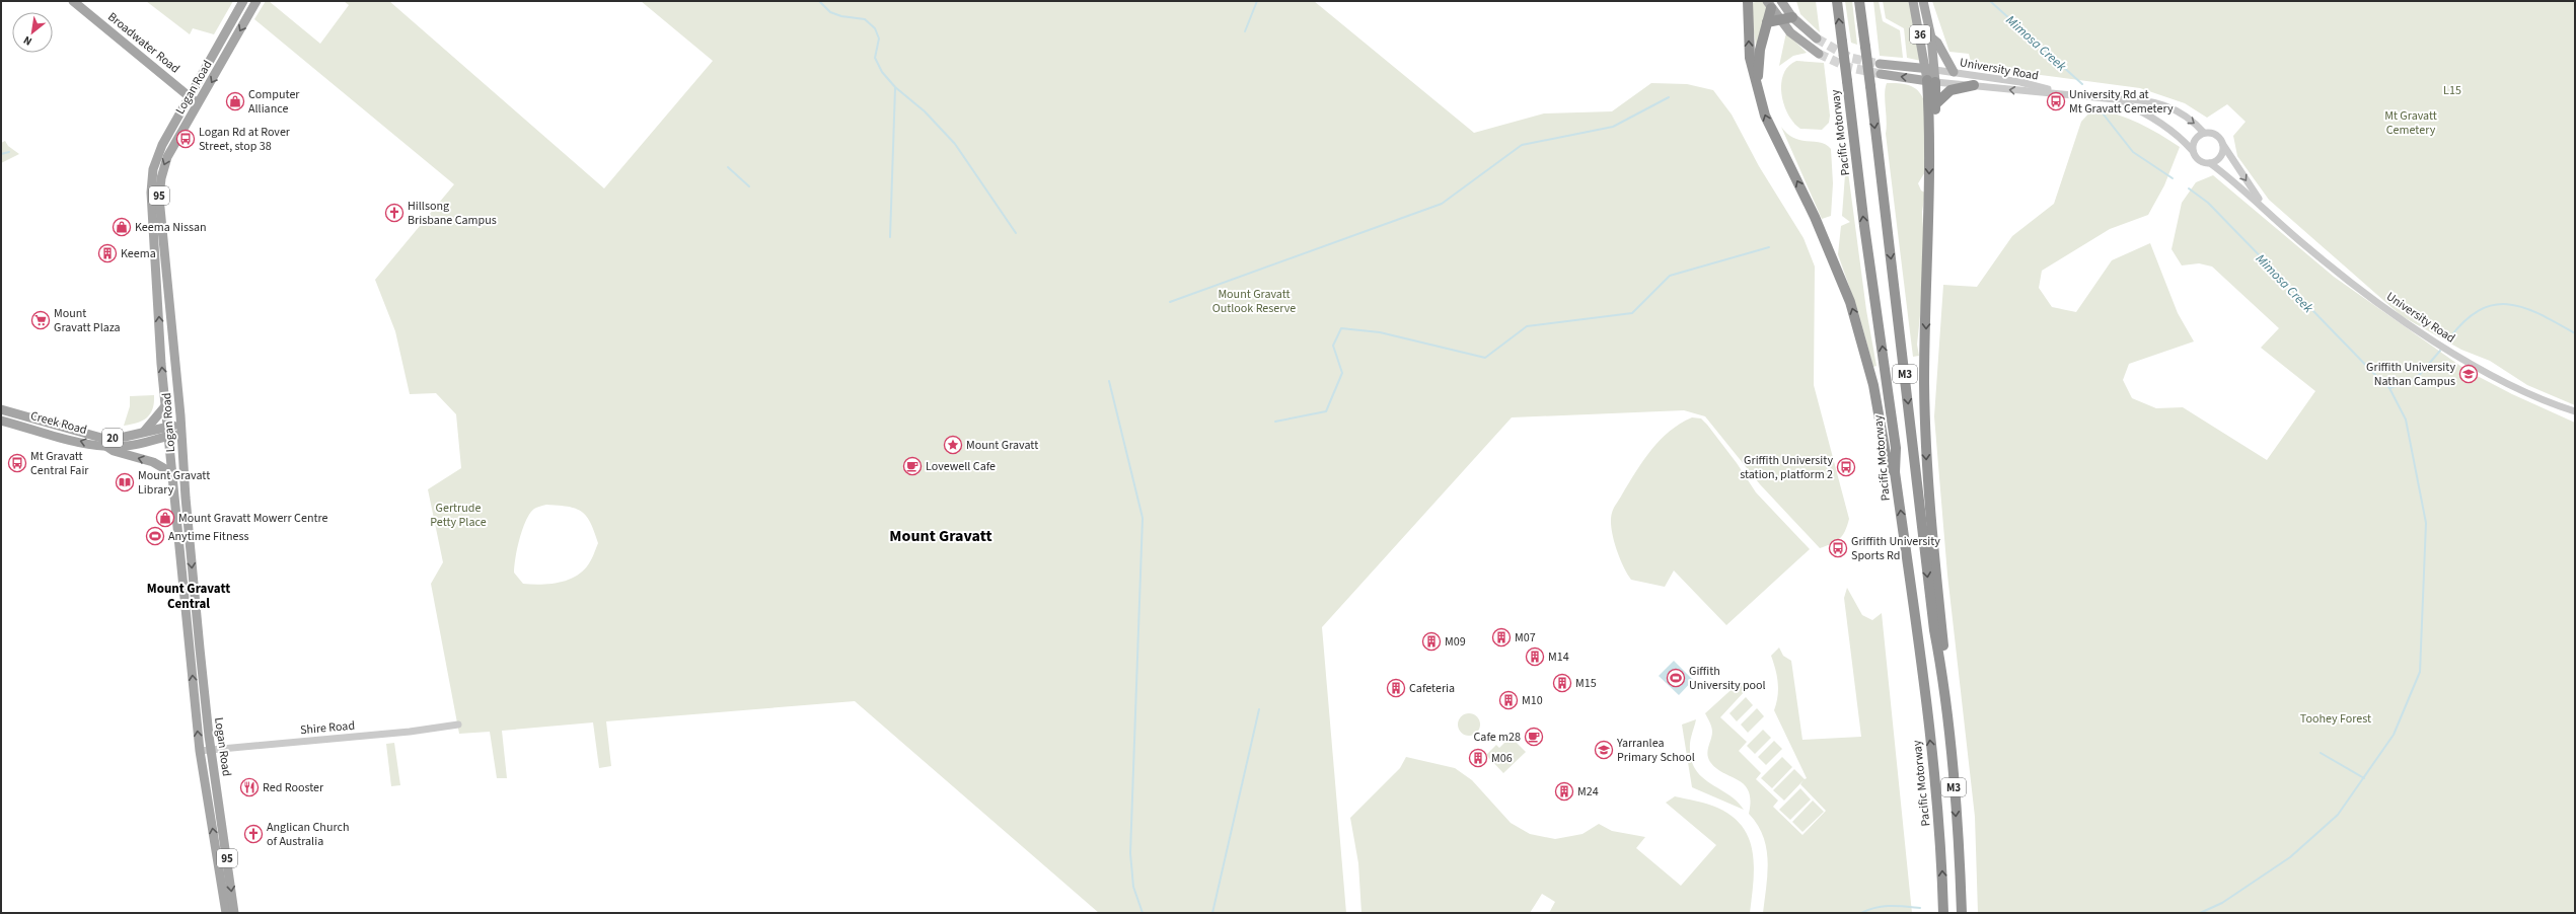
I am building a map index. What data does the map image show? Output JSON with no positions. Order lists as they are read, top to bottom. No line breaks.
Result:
{"streets":{"highway":["Pacific Motorway","M3"],"main road":["36","Broadwater Road","Logan Road","95","Creek Road","20"],"street":["University Road","Shire Road"]},"crossings":[["36","University Road"],["Broadwater Road","Logan Road"],["Logan Road","Creek Road"],["Logan Road","Shire Road"]],"districts":["Mount Gravatt","Mount Gravatt Central"],"water":["Mimosa Creek"],"parks":["L15","Mt Gravatt Cemetery","Mount Gravatt Outlook Reserve","Gertrude Petty Place","Toohey Forest"],"places":{"shop":["Computer Alliance","Keema Nissan","Mount Gravatt Mowerr Centre"],"bus stop":["University Rd at Mt Gravatt Cemetery","Logan Rd at Rover Street, stop 38","Mt Gravatt Central Fair","Griffith University station, platform 2","Griffith University Sports Rd"],"church":["Hillsong Brisbane Campus","Anglican Church of Australia"],"building":["Keema","M07","M09","M14","M15","Cafeteria","M10","M06","M24"],"supermarket":["Mount Gravatt Plaza"],"school or university":["Griffith University Nathan Campus","Yarranlea Primary School"],"place":["Mount Gravatt"],"cafe":["Lovewell Cafe","Cafe m28"],"library":["Mount Gravatt Library"],"sports":["Anytime Fitness","Giffith University pool"],"restaurant":["Red Rooster"]},"north":"bottom left"}
